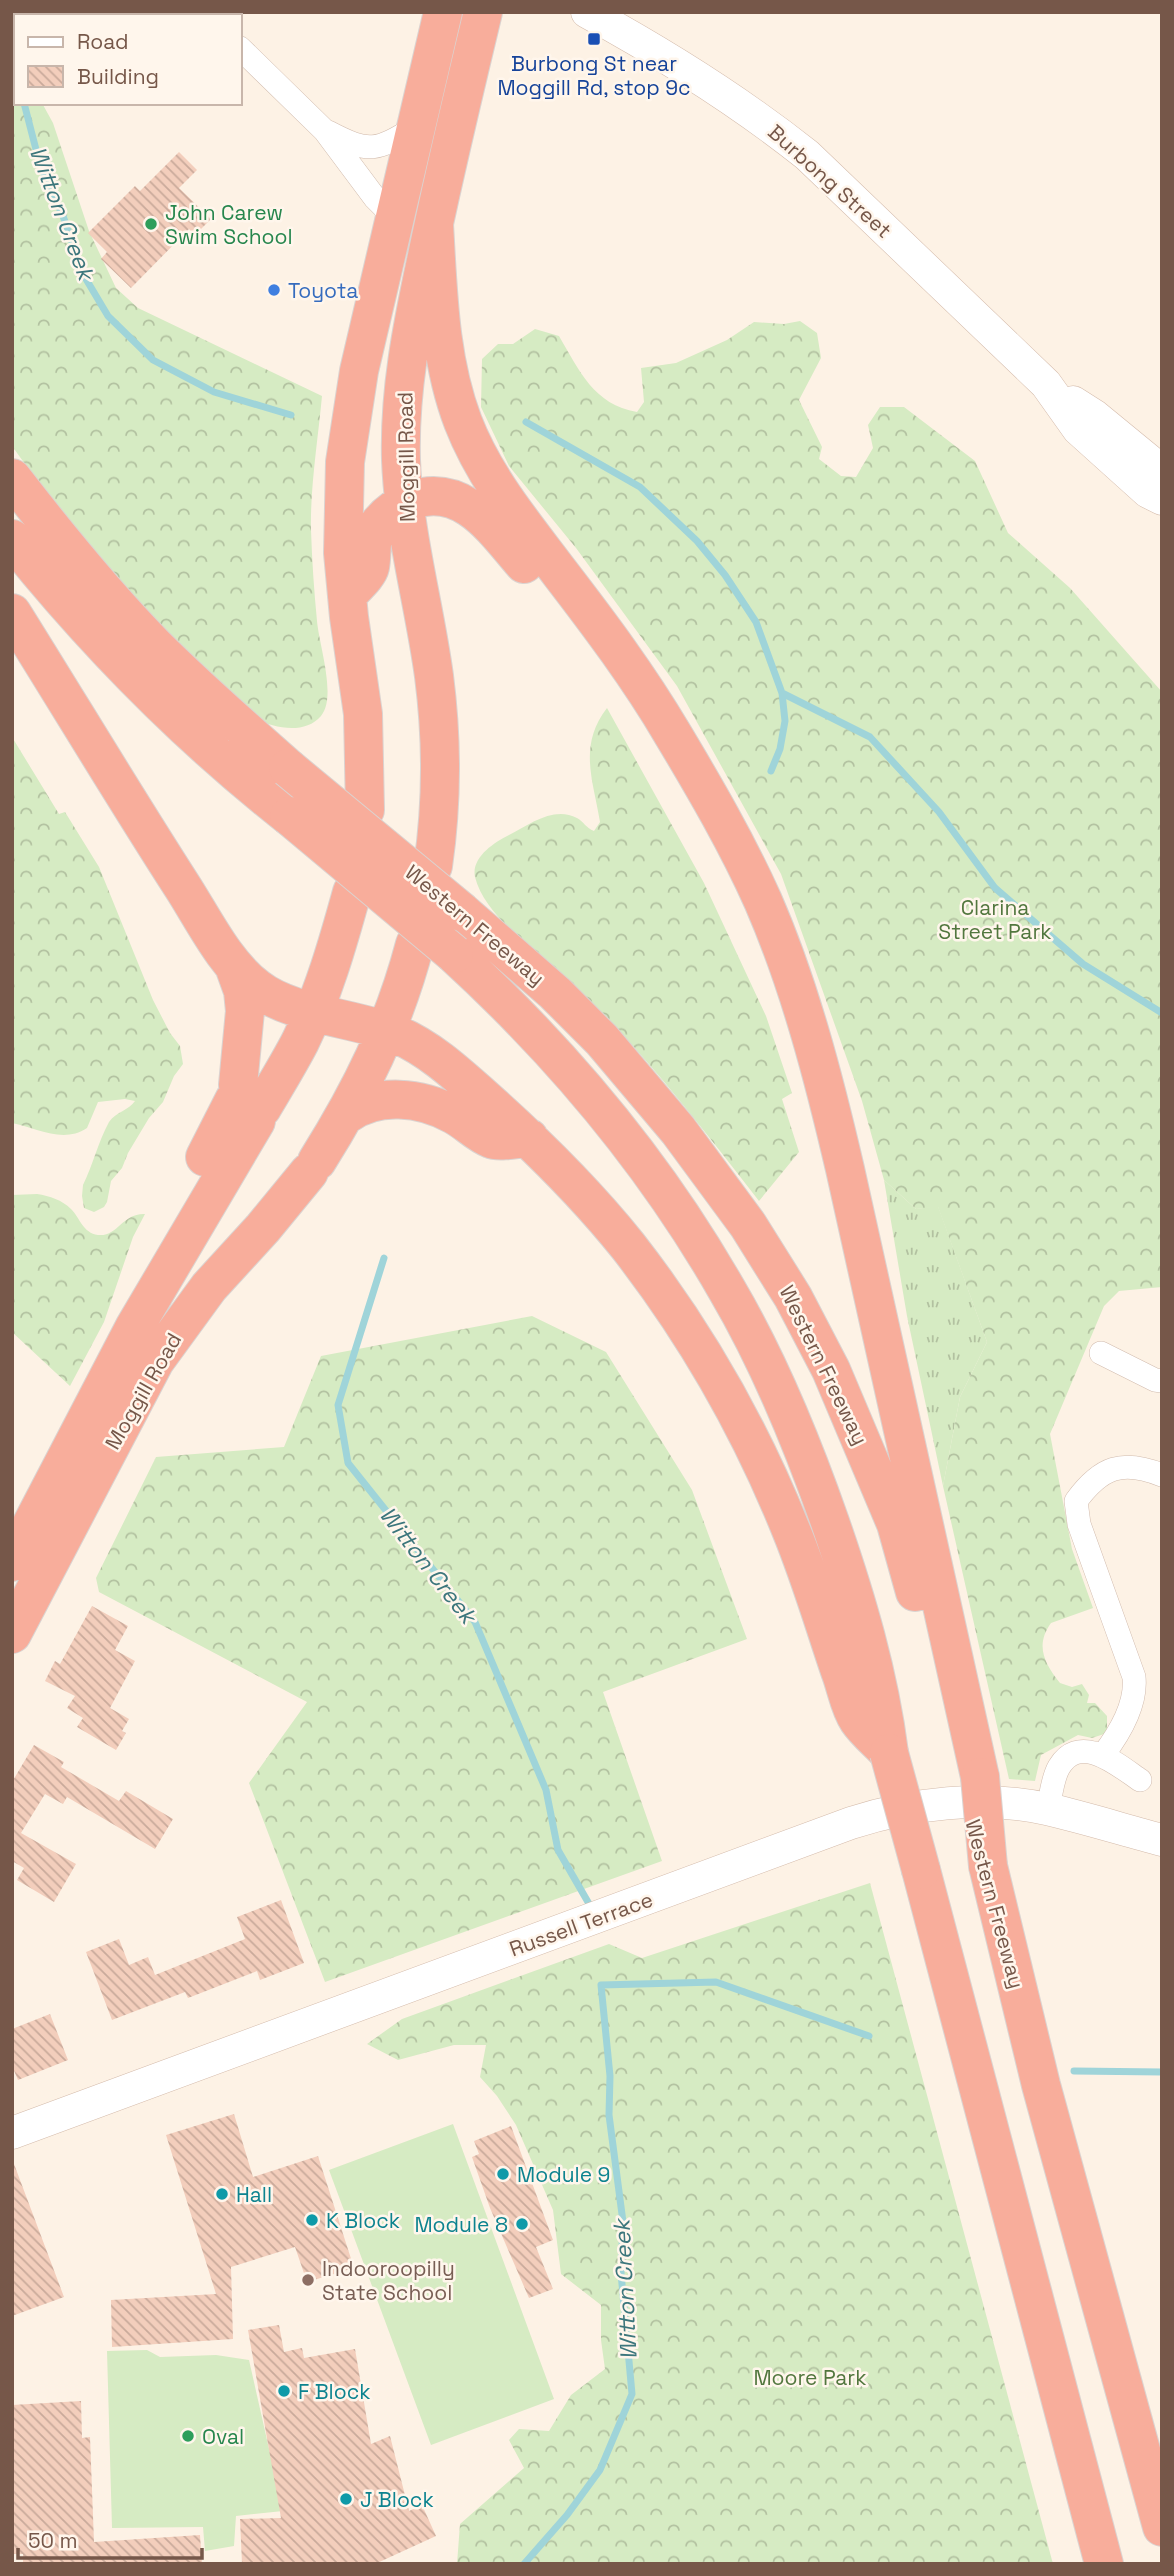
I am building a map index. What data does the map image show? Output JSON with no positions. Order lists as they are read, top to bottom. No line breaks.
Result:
{"streets":{"highway":["Moggill Road","Western Freeway"],"main road":["Burbong Street","Russell Terrace"]},"water":["Witton Creek"],"parks":["Clarina Street Park","Moore Park"],"places":{"transit":["Burbong St near Moggill Rd, stop 9c"],"other":["John Carew Swim School","Toyota","Module 9","Hall","K Block","Module 8","Indooroopilly State School","F Block","Oval","J Block"]},"legend":["Road","Building"],"scale_bar":"50 m"}
